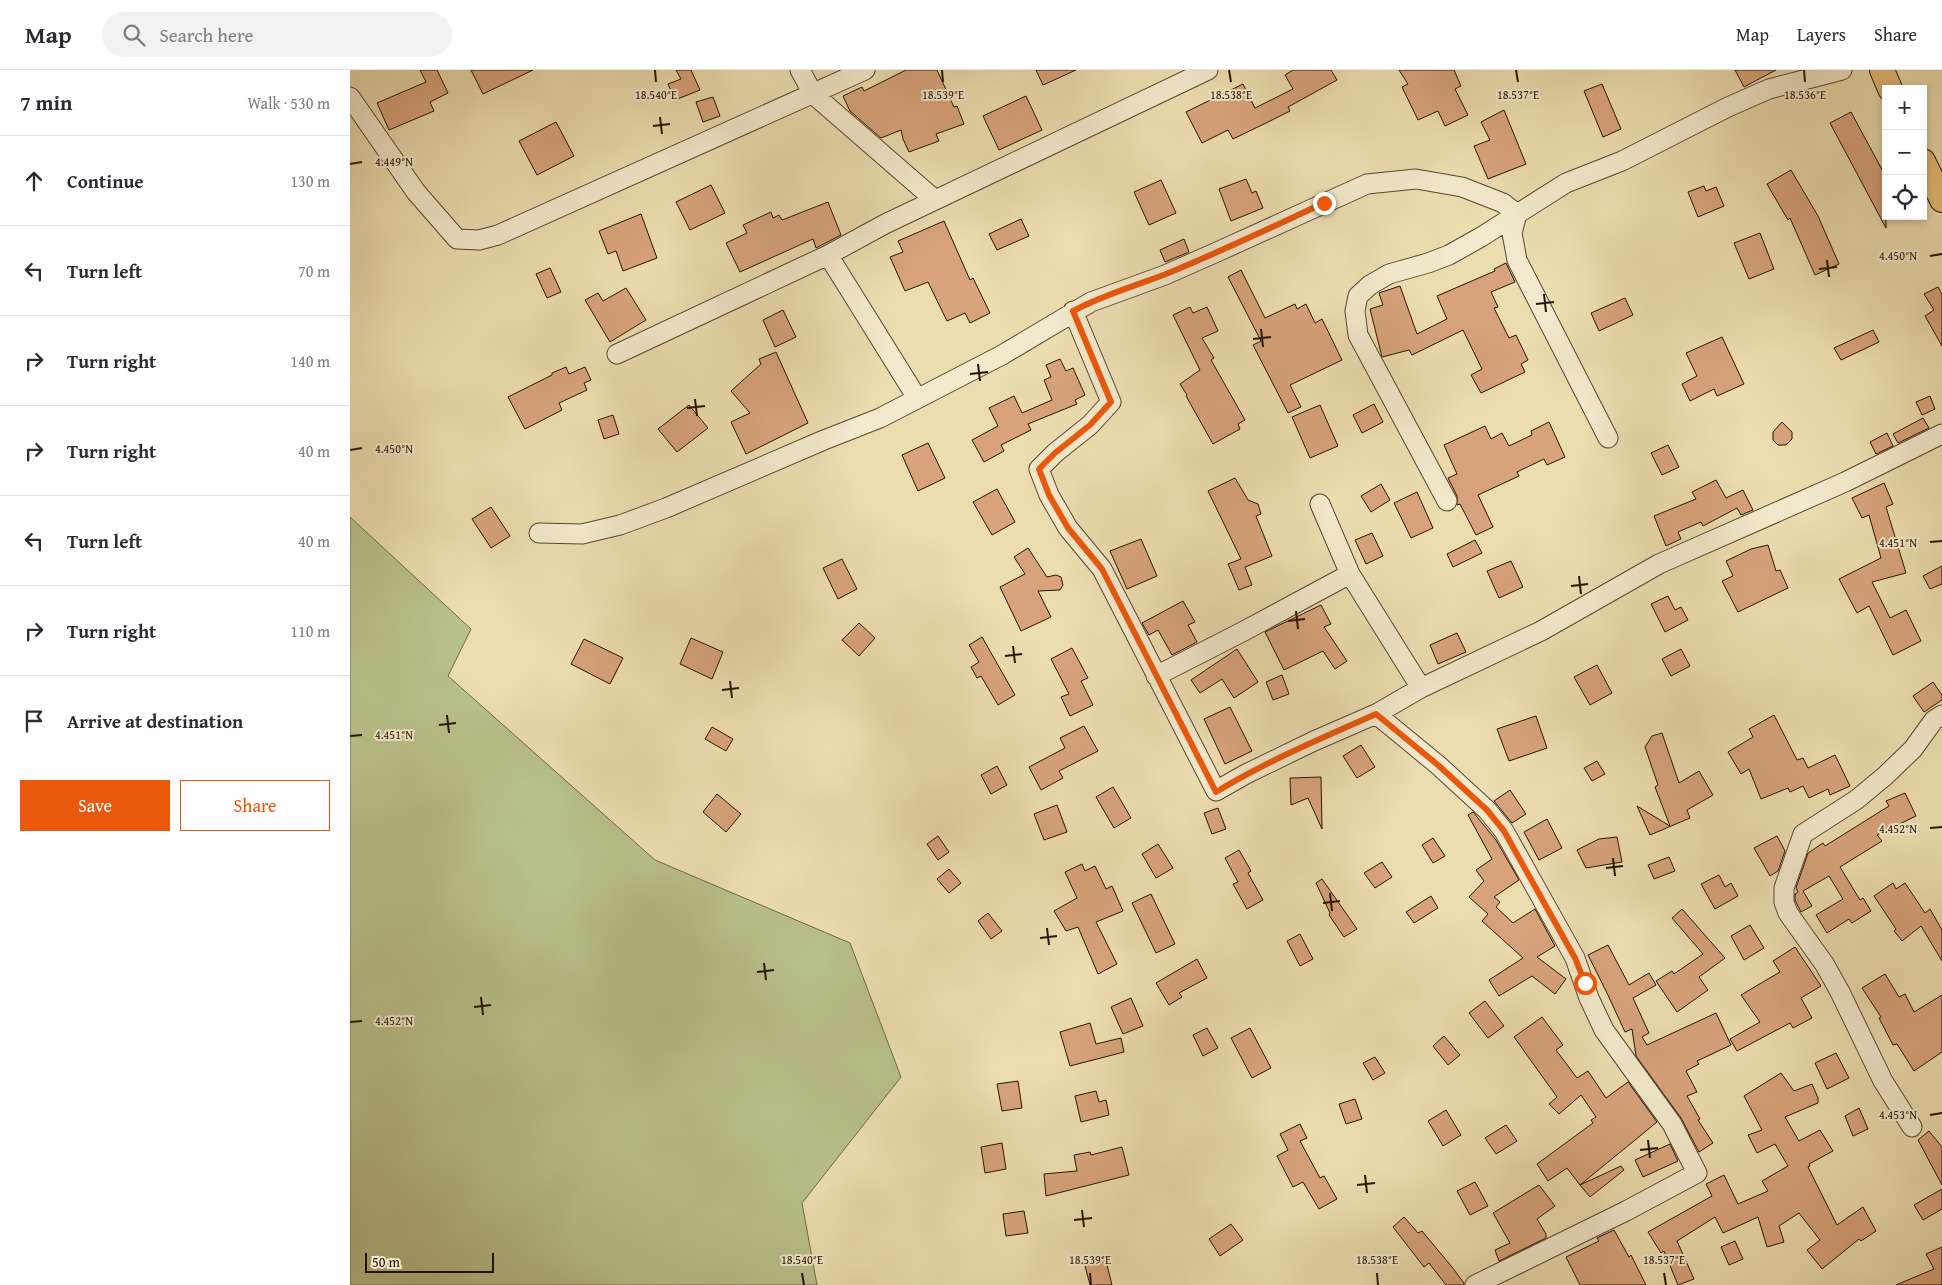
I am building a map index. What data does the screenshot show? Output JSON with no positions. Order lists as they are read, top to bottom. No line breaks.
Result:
{"scale_bar":"50 m","page":{"header":"Map","search":"Search here","nav":["Map","Layers","Share"],"heading":["7 min","Walk · 530 m"],"map_buttons":["+","−"],"list":[["Continue","130 m"],["Turn left","70 m"],["Turn right","140 m"],["Turn right","40 m"],["Turn left","40 m"],["Turn right","110 m"],"Arrive at destination"],"buttons":["Save","Share"],"scale":"50 m"},"coordinates":["18.536°E","18.540°E","18.539°E","18.538°E","18.537°E","4.449°N","4.450°N","4.451°N","4.452°N","4.453°N"]}
